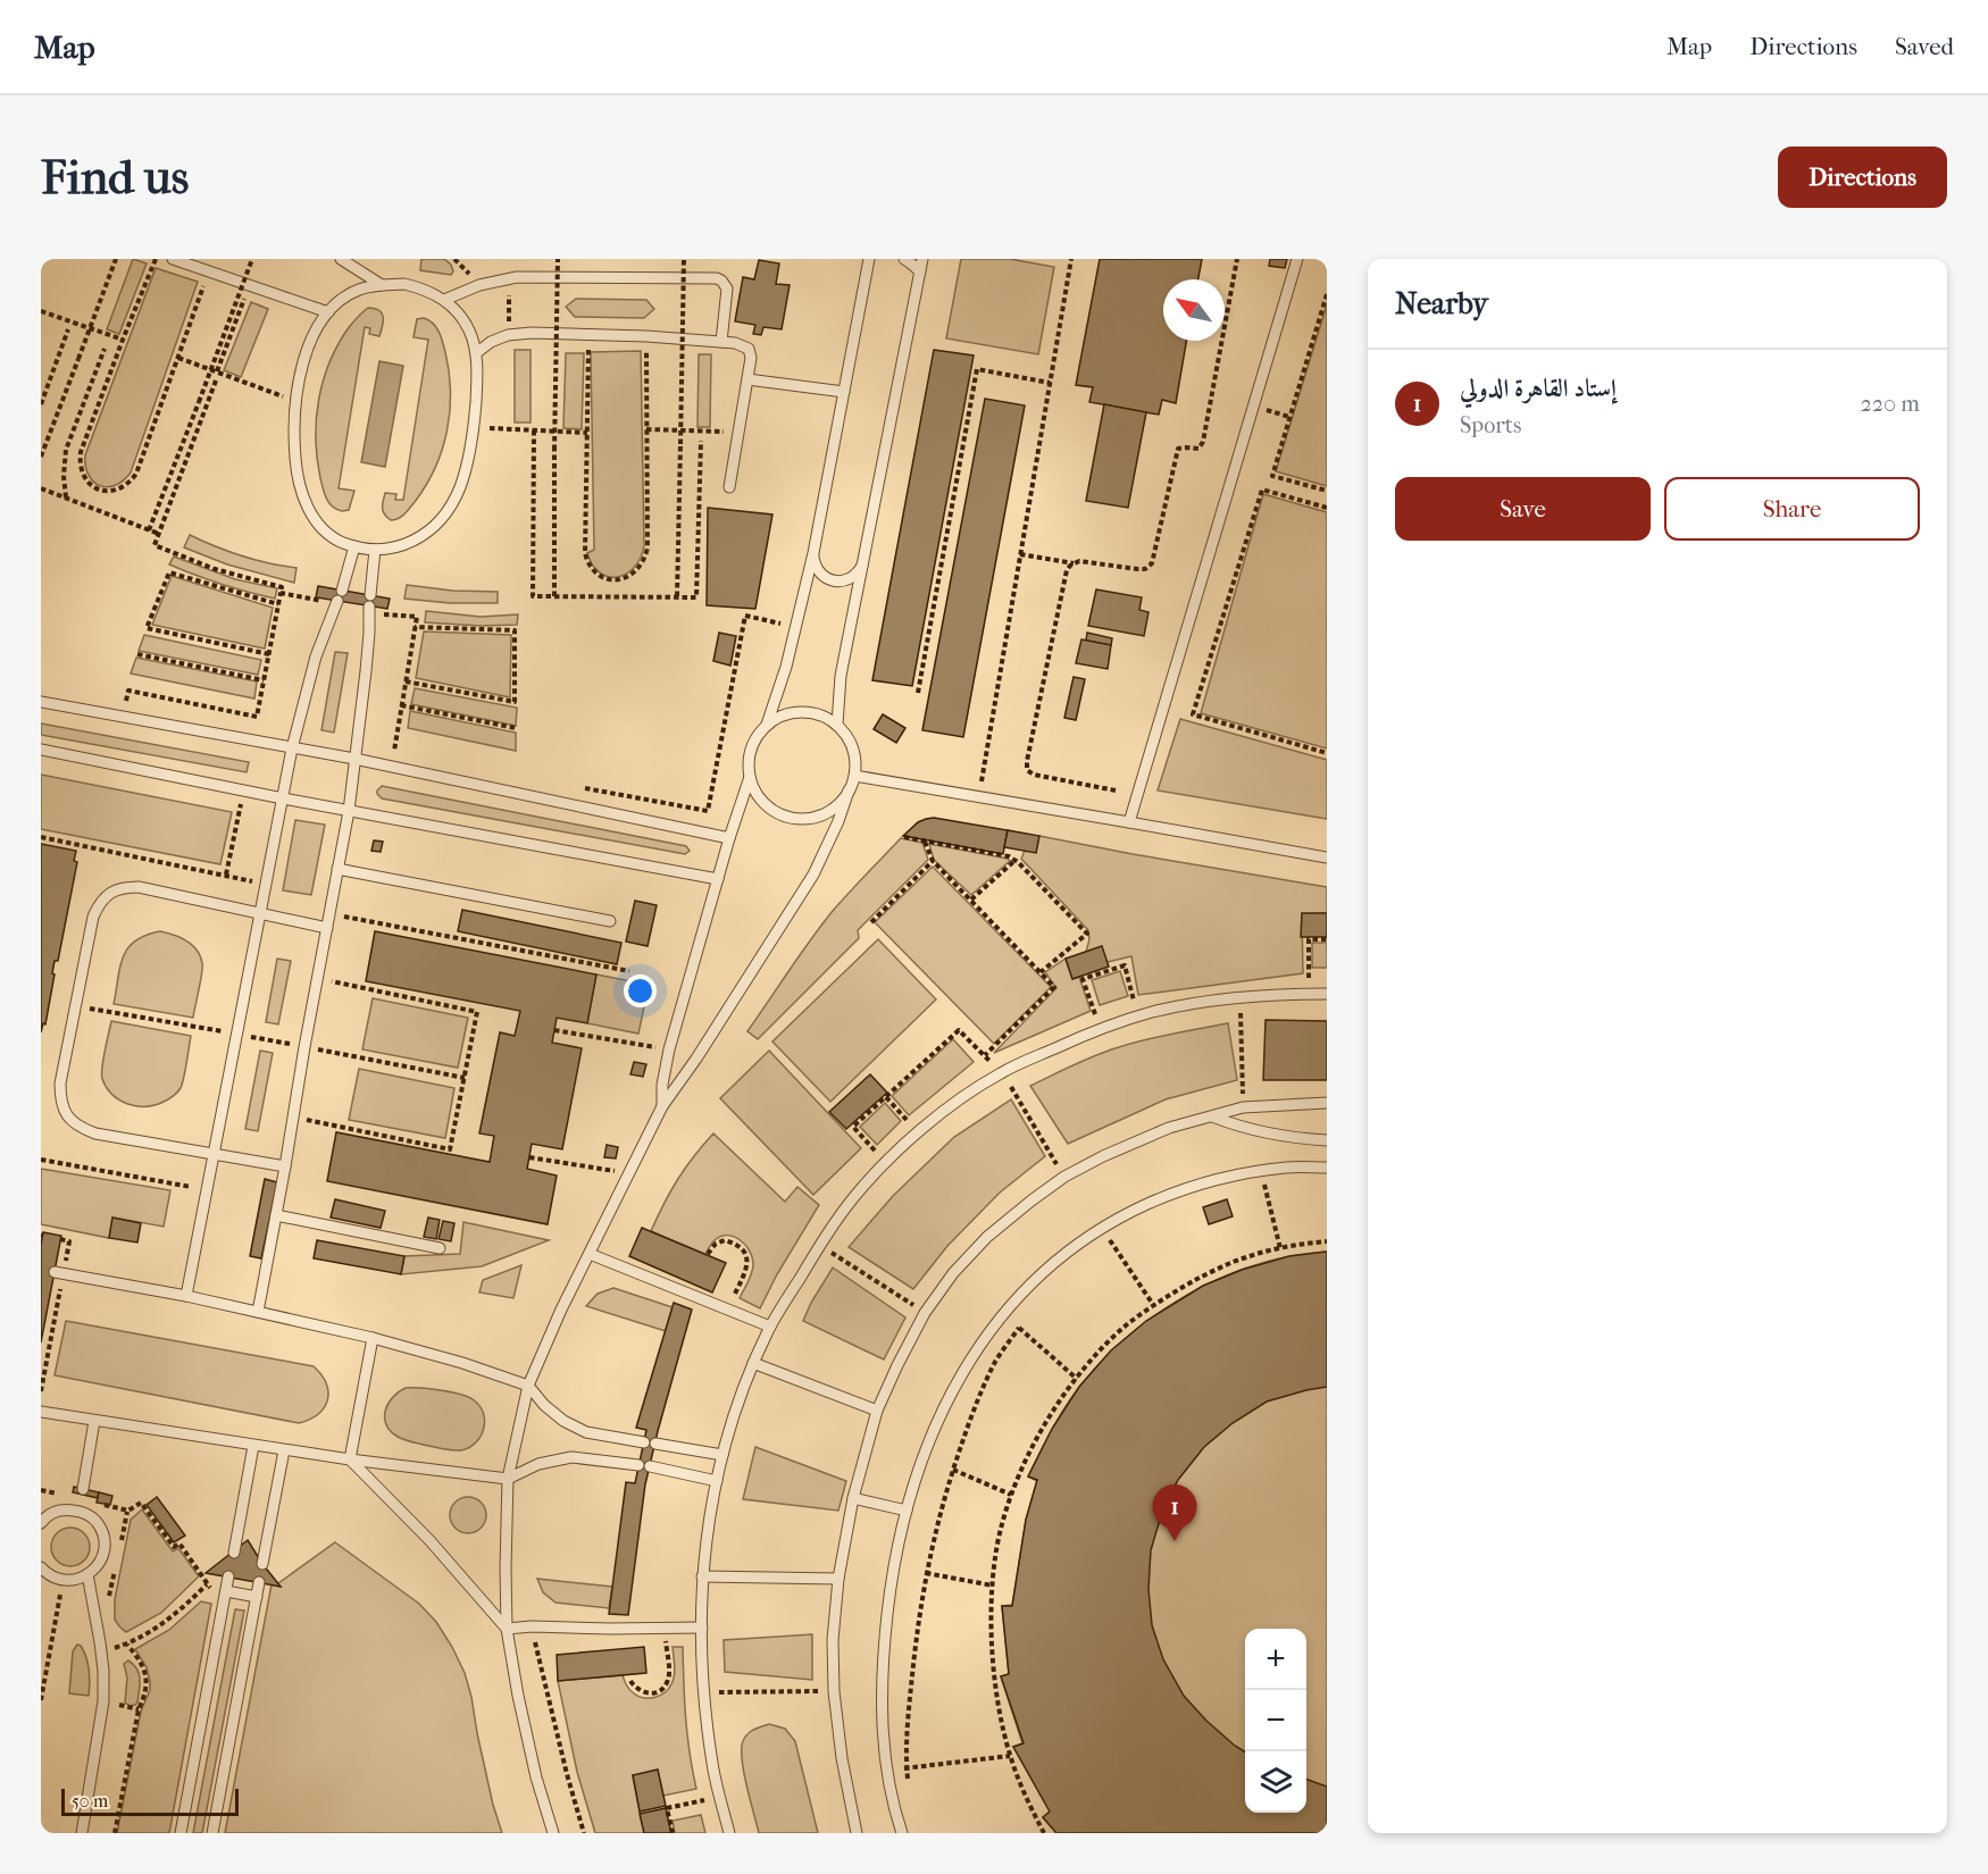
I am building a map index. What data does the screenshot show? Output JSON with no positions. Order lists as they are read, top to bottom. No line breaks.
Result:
{"scale_bar":"50 m","north":"top left","page":{"header":"Map","nav":["Map","Directions","Saved"],"buttons":["Directions",["Save","Share"]],"title":"Find us","heading":"Nearby","list":[{"mark":"1","name":"إستاد القاهرة الدولي","note":"Sports","value":"220 m"}],"pins":"1","map_buttons":["+","−"],"scale":"50 m"}}
